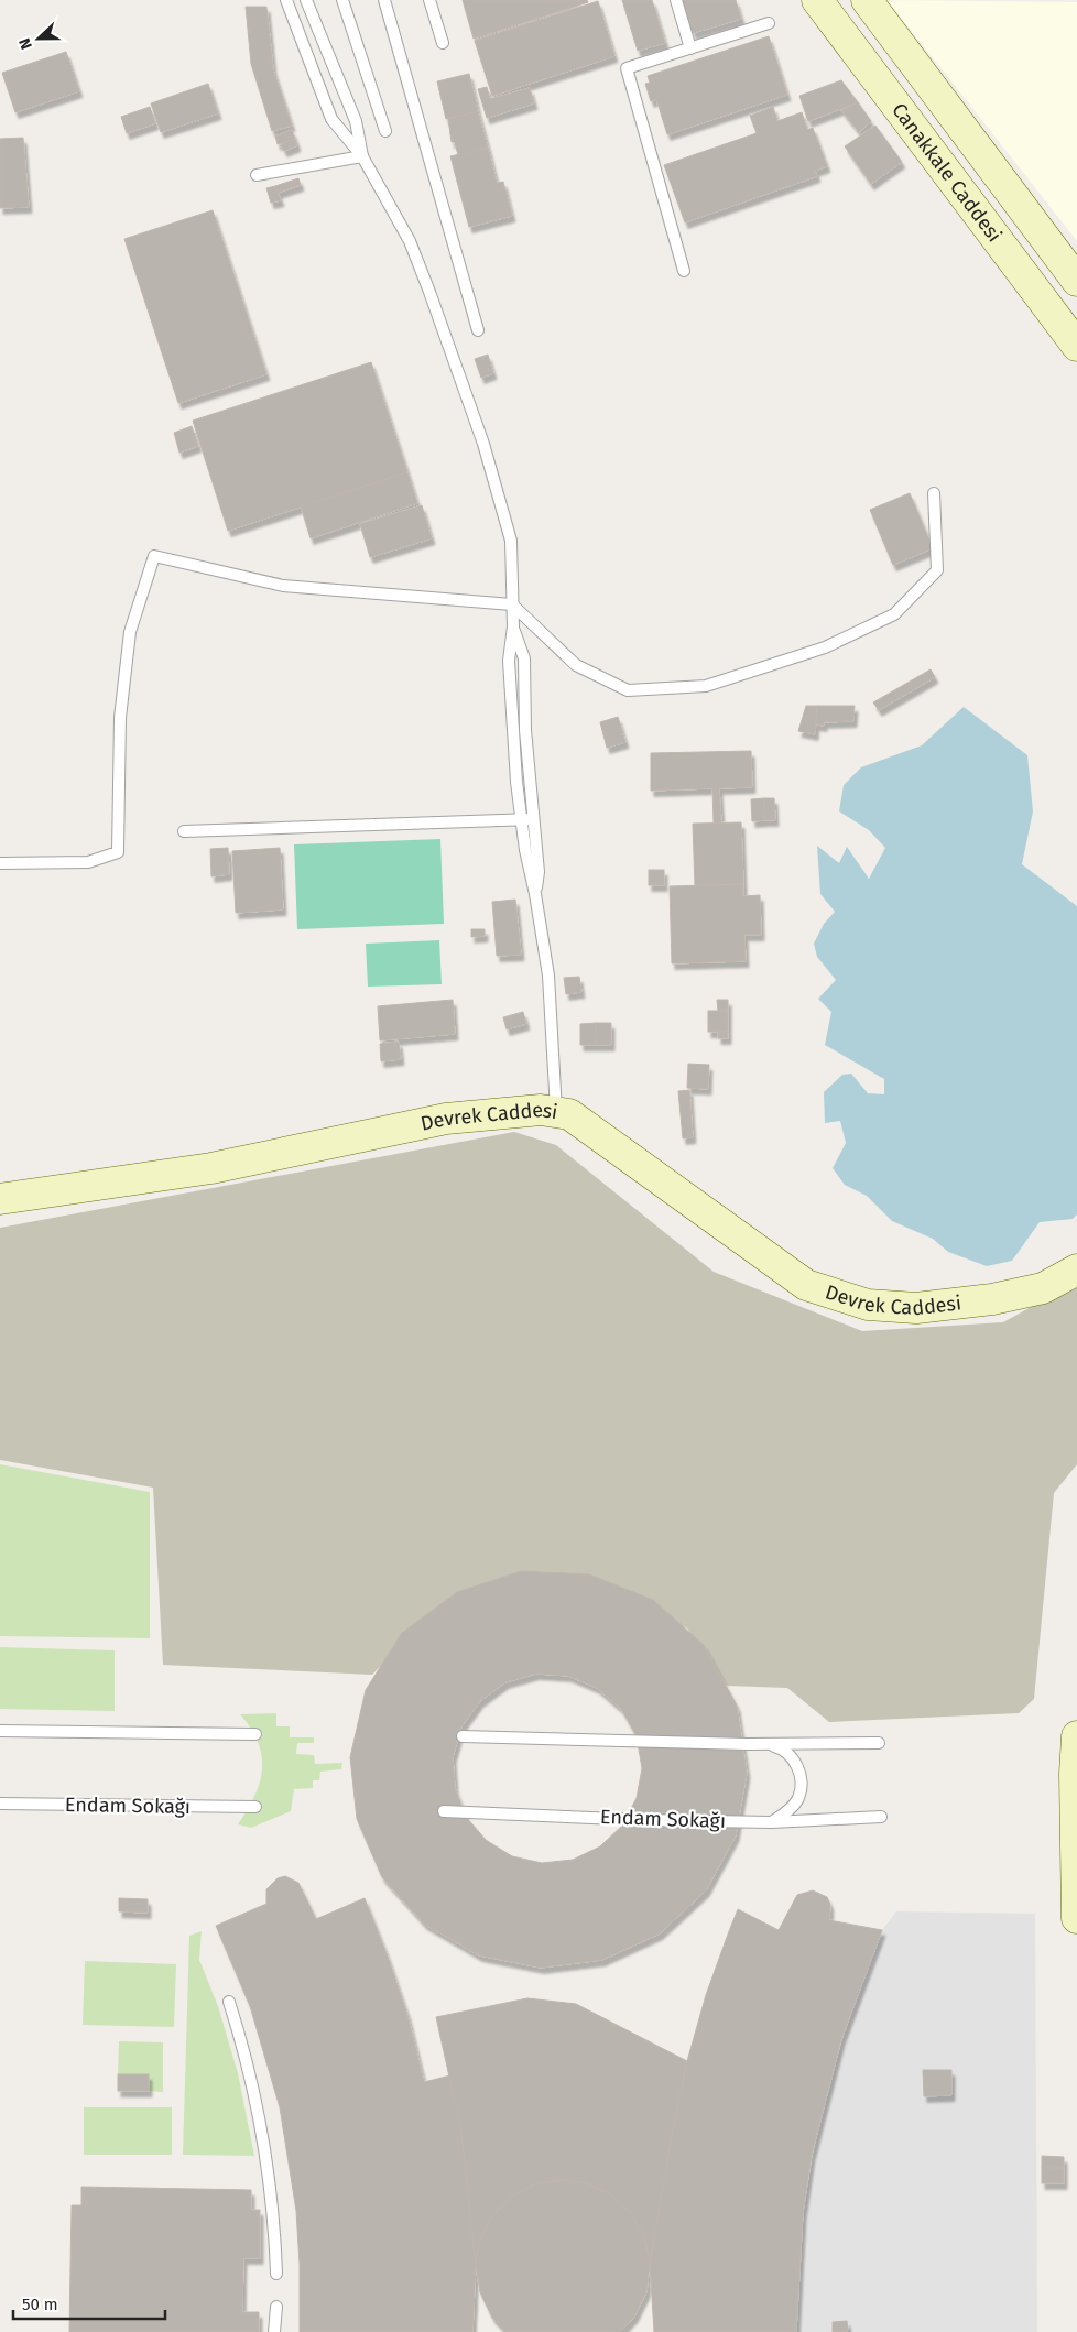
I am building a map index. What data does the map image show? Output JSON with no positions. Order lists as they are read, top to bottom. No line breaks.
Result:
{"streets":{"street":["Canakkale Caddesi","Devrek Caddesi"],"lane":["Endam Sokağı"]},"scale_bar":"50 m","north":"left"}
